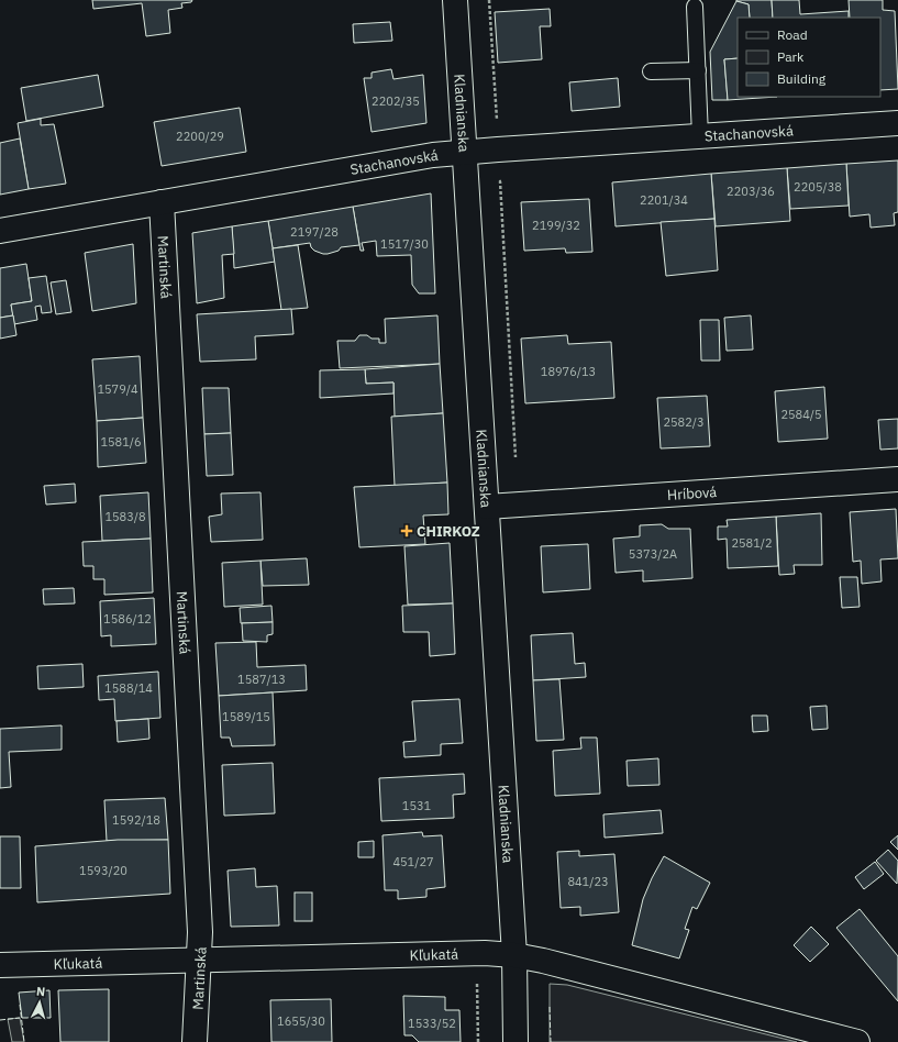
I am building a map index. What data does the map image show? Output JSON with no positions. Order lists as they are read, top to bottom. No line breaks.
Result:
{"streets":{"street":["Kladnianska","Stachanovská","Martinská","Hríbová","Kľukatá"]},"crossings":[["Kladnianska","Stachanovská"],["Kladnianska","Hríbová"],["Kladnianska","Kľukatá"],["Stachanovská","Martinská"],["Martinská","Kľukatá"]],"places":{"health":["CHIRKOZ"]},"house_numbers":["2202/35","2200/29","2205/38","2203/36","2201/34","2199/32","2197/28","1517/30","18976/13","1579/4","2584/5","2582/3","1581/6","1583/8","2581/2","5373/2A","1586/12","1587/13","1588/14","1589/15","1531","1592/18","451/27","1593/20","841/23","1655/30","1533/52"],"legend":["Road","Park","Building"],"north":"top"}
